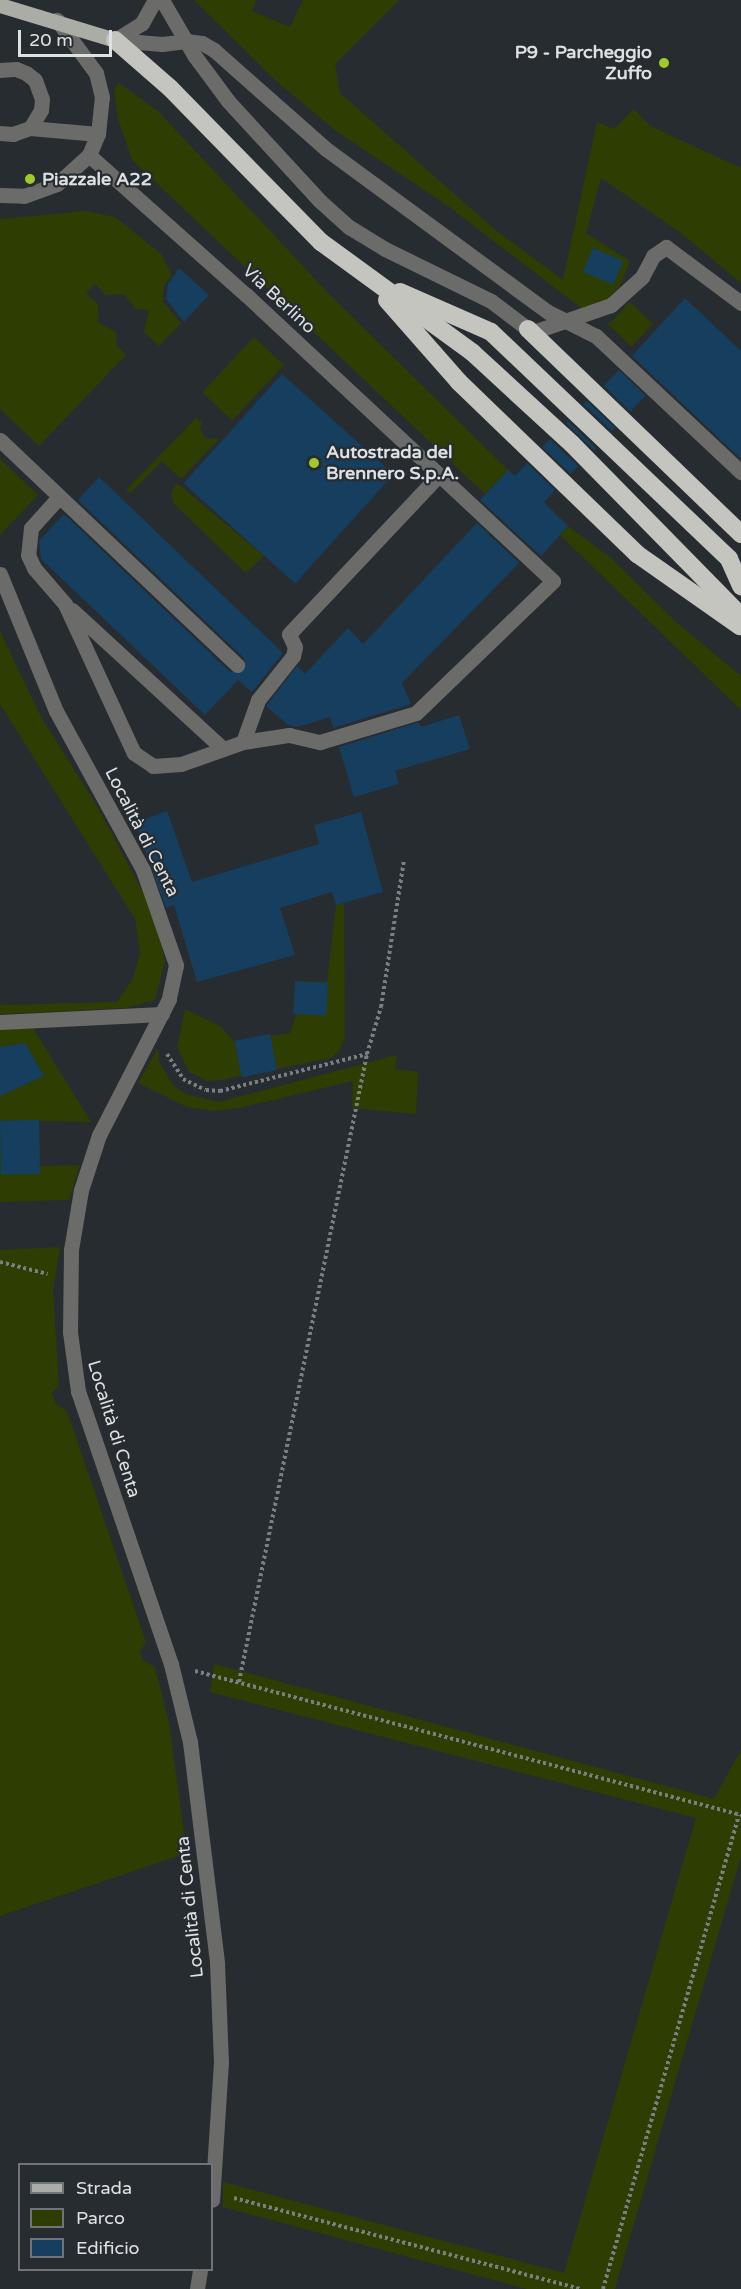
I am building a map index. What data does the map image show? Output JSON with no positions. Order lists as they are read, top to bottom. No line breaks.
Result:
{"streets":{"street":["Via Berlino","Località di Centa"]},"places":["P9 - Parcheggio Zuffo","Piazzale A22","Autostrada del Brennero S.p.A."],"legend":["Strada","Parco","Edificio"],"scale_bar":"20 m"}
